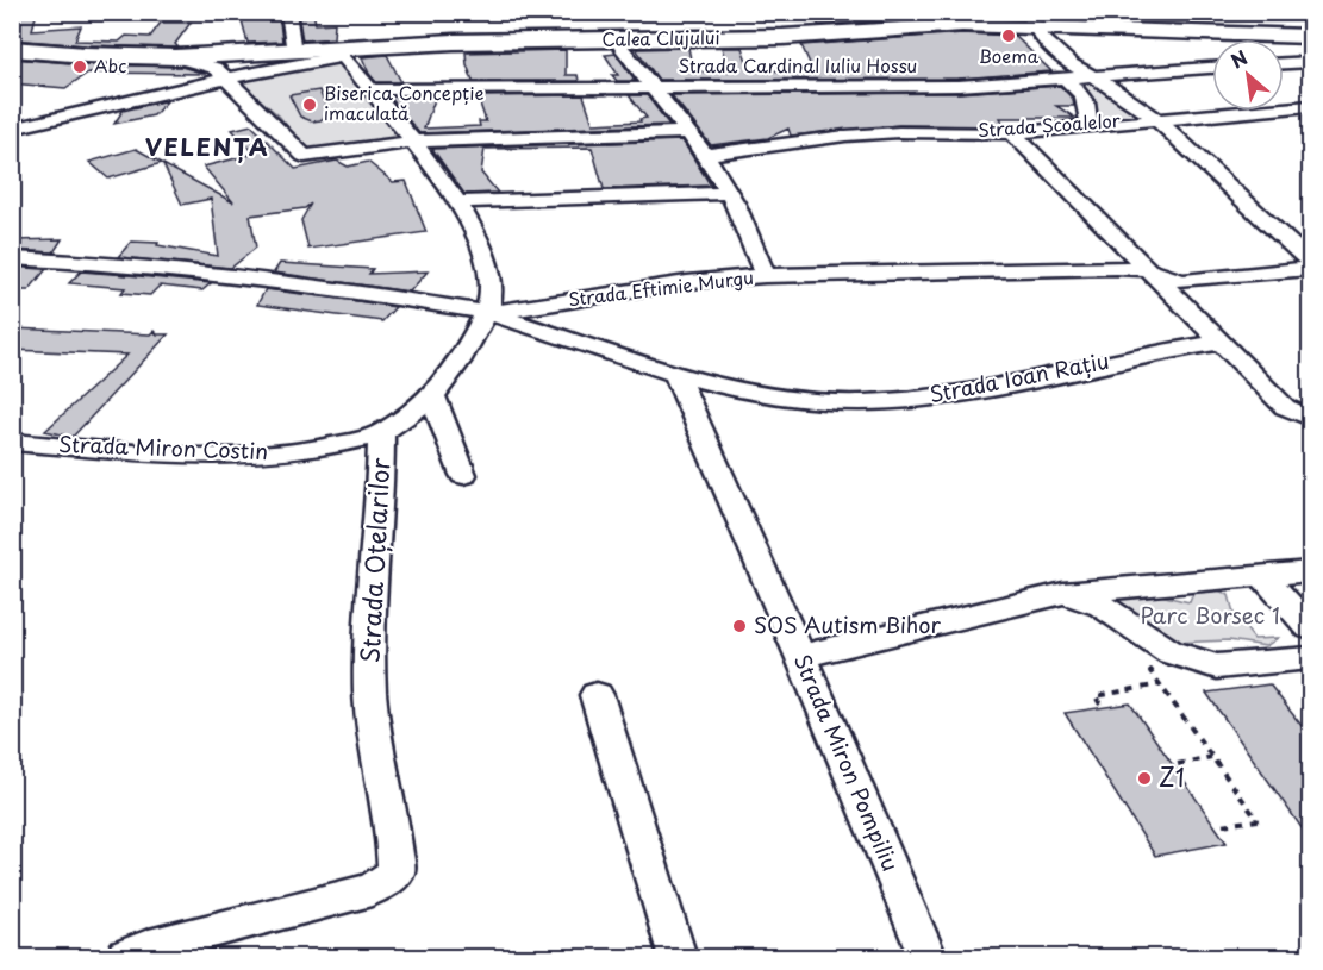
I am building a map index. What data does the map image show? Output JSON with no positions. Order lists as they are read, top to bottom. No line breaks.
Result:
{"streets":{"main road":["Calea Clujului"],"street":["Strada Cardinal Iuliu Hossu","Strada Școalelor","Strada Eftimie Murgu","Strada Ioan Rațiu","Strada Miron Costin","Strada Oțelarilor","Strada Miron Pompiliu"]},"crossings":[["Calea Clujului","Strada Miron Costin"],["Strada Cardinal Iuliu Hossu","Strada Miron Costin"],["Strada Eftimie Murgu","Strada Ioan Rațiu"],["Strada Eftimie Murgu","Strada Miron Costin"],["Strada Ioan Rațiu","Strada Miron Costin"],["Strada Ioan Rațiu","Strada Miron Pompiliu"],["Strada Miron Costin","Strada Oțelarilor"]],"districts":["VELENȚA"],"parks":["Parc Borsec 1"],"places":["Boema","Abc","Biserica Concepție imaculată","SOS Autism Bihor","Z1"],"north":"top left"}
